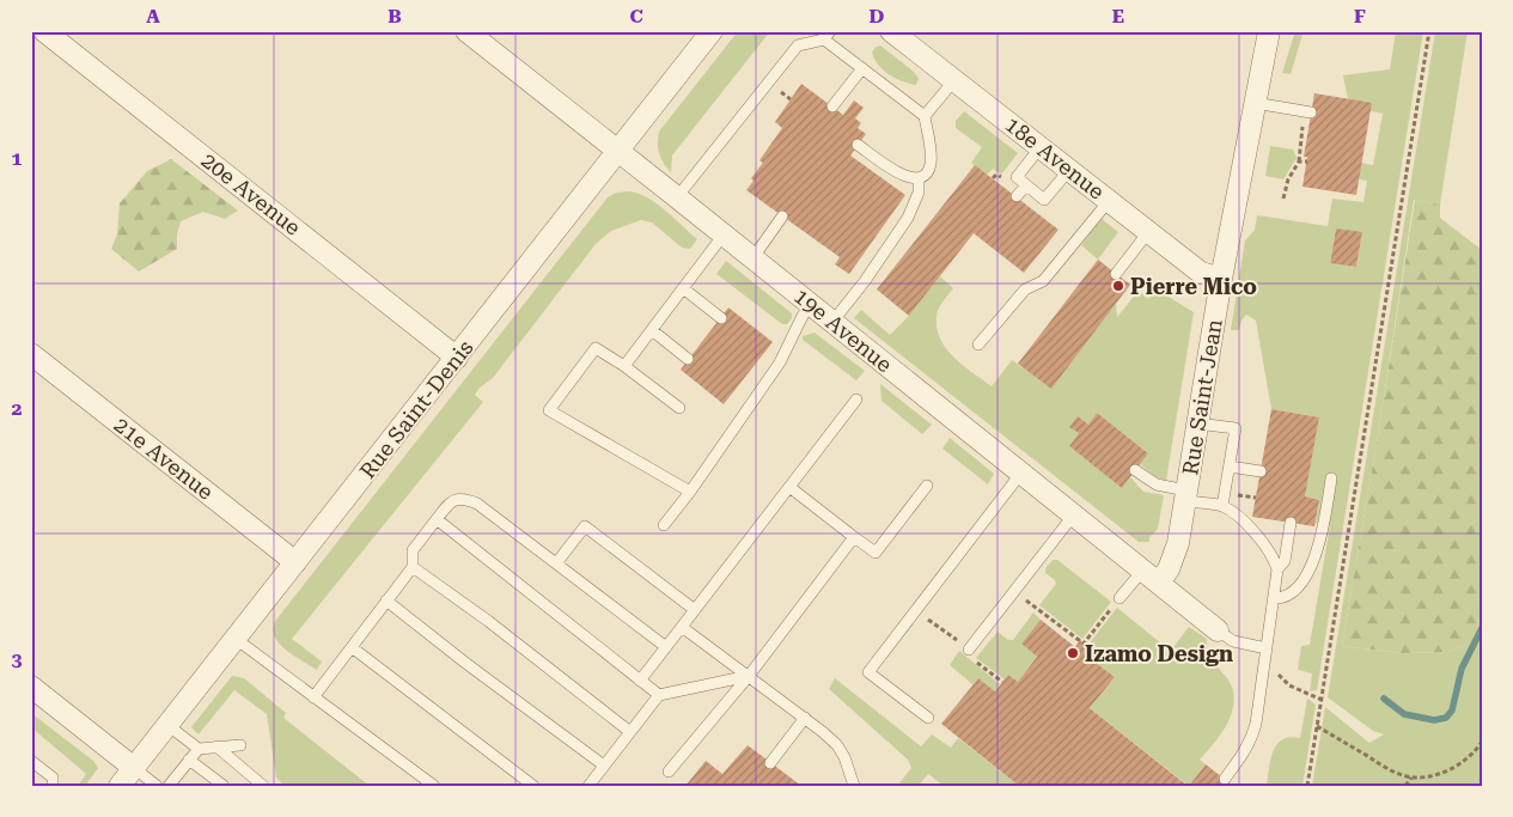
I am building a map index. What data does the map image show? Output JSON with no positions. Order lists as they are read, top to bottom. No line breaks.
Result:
{"streets":{"street":["18e Avenue","20e Avenue","19e Avenue","Rue Saint-Jean","Rue Saint-Denis","21e Avenue"]},"crossings":[["18e Avenue","Rue Saint-Jean"],["20e Avenue","Rue Saint-Denis"],["19e Avenue","Rue Saint-Jean"],["19e Avenue","Rue Saint-Denis"],["Rue Saint-Denis","21e Avenue"]],"places":["Pierre Mico","Izamo Design"],"grid":{"columns":["A","B","C","D","E","F"],"rows":["1","2","3"]}}
